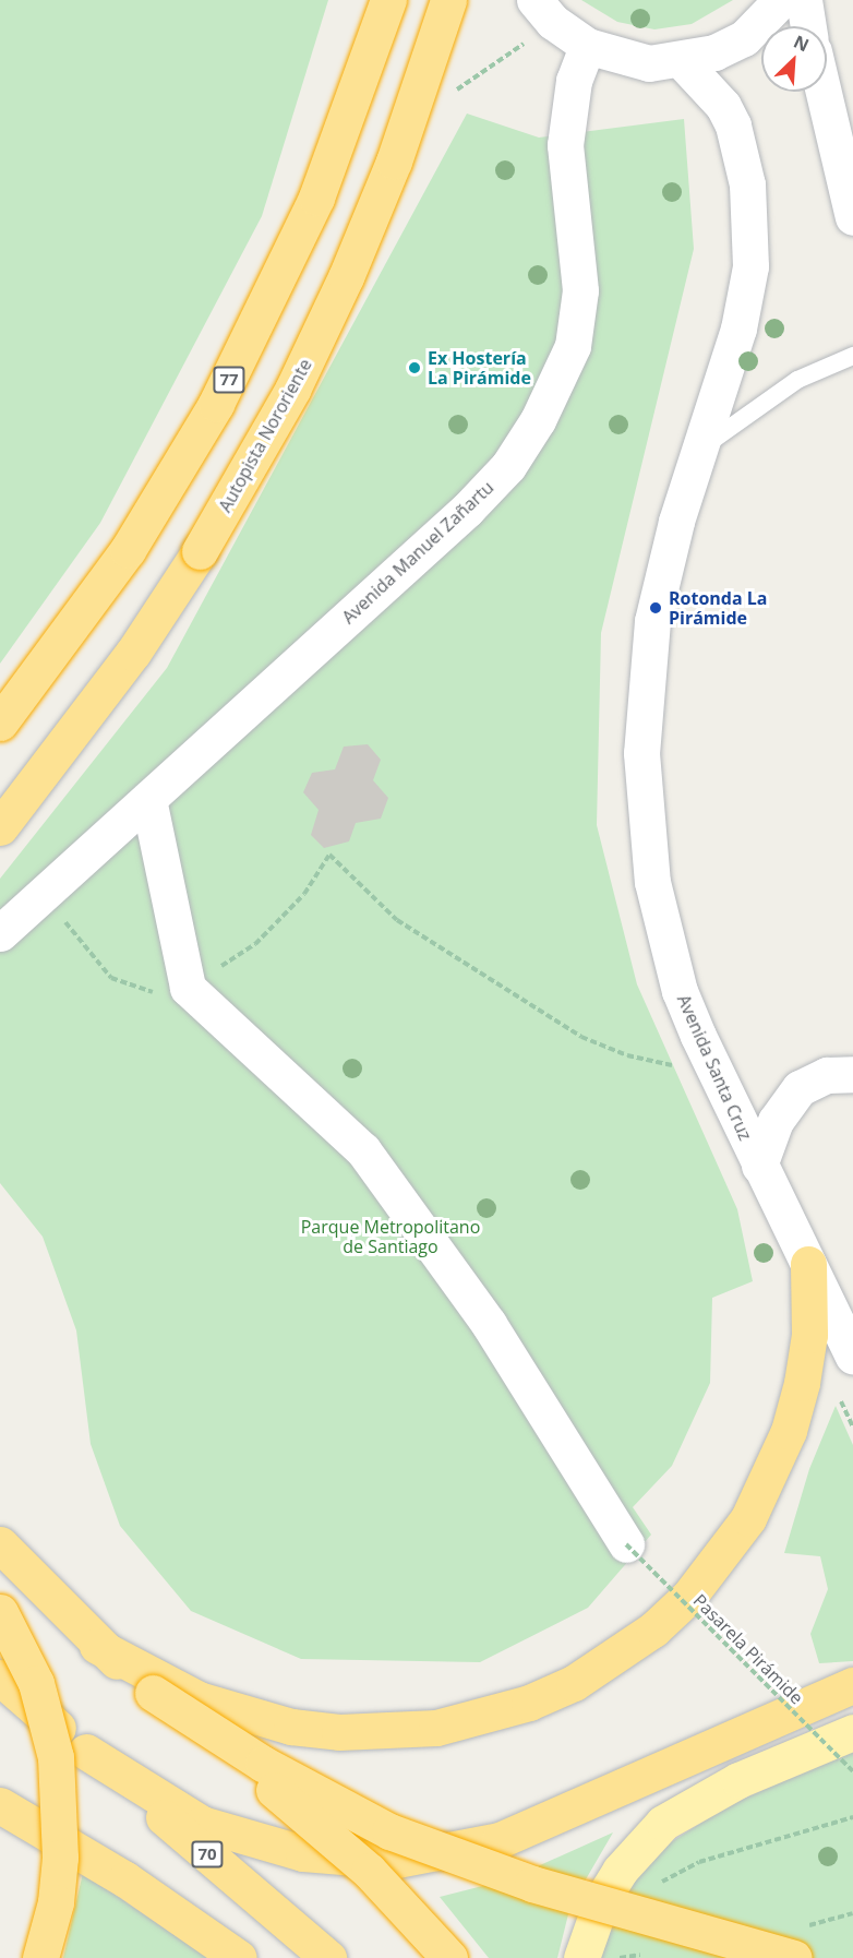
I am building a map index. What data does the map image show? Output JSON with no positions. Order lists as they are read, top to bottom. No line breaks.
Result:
{"streets":{"highway":["77","Autopista Nororiente","70"],"street":["Avenida Manuel Zañartu","Avenida Santa Cruz"],"path":["Pasarela Pirámide"]},"parks":["Parque Metropolitano de Santiago"],"places":["Ex Hostería La Pirámide","Rotonda La Pirámide"],"north":"top right"}
